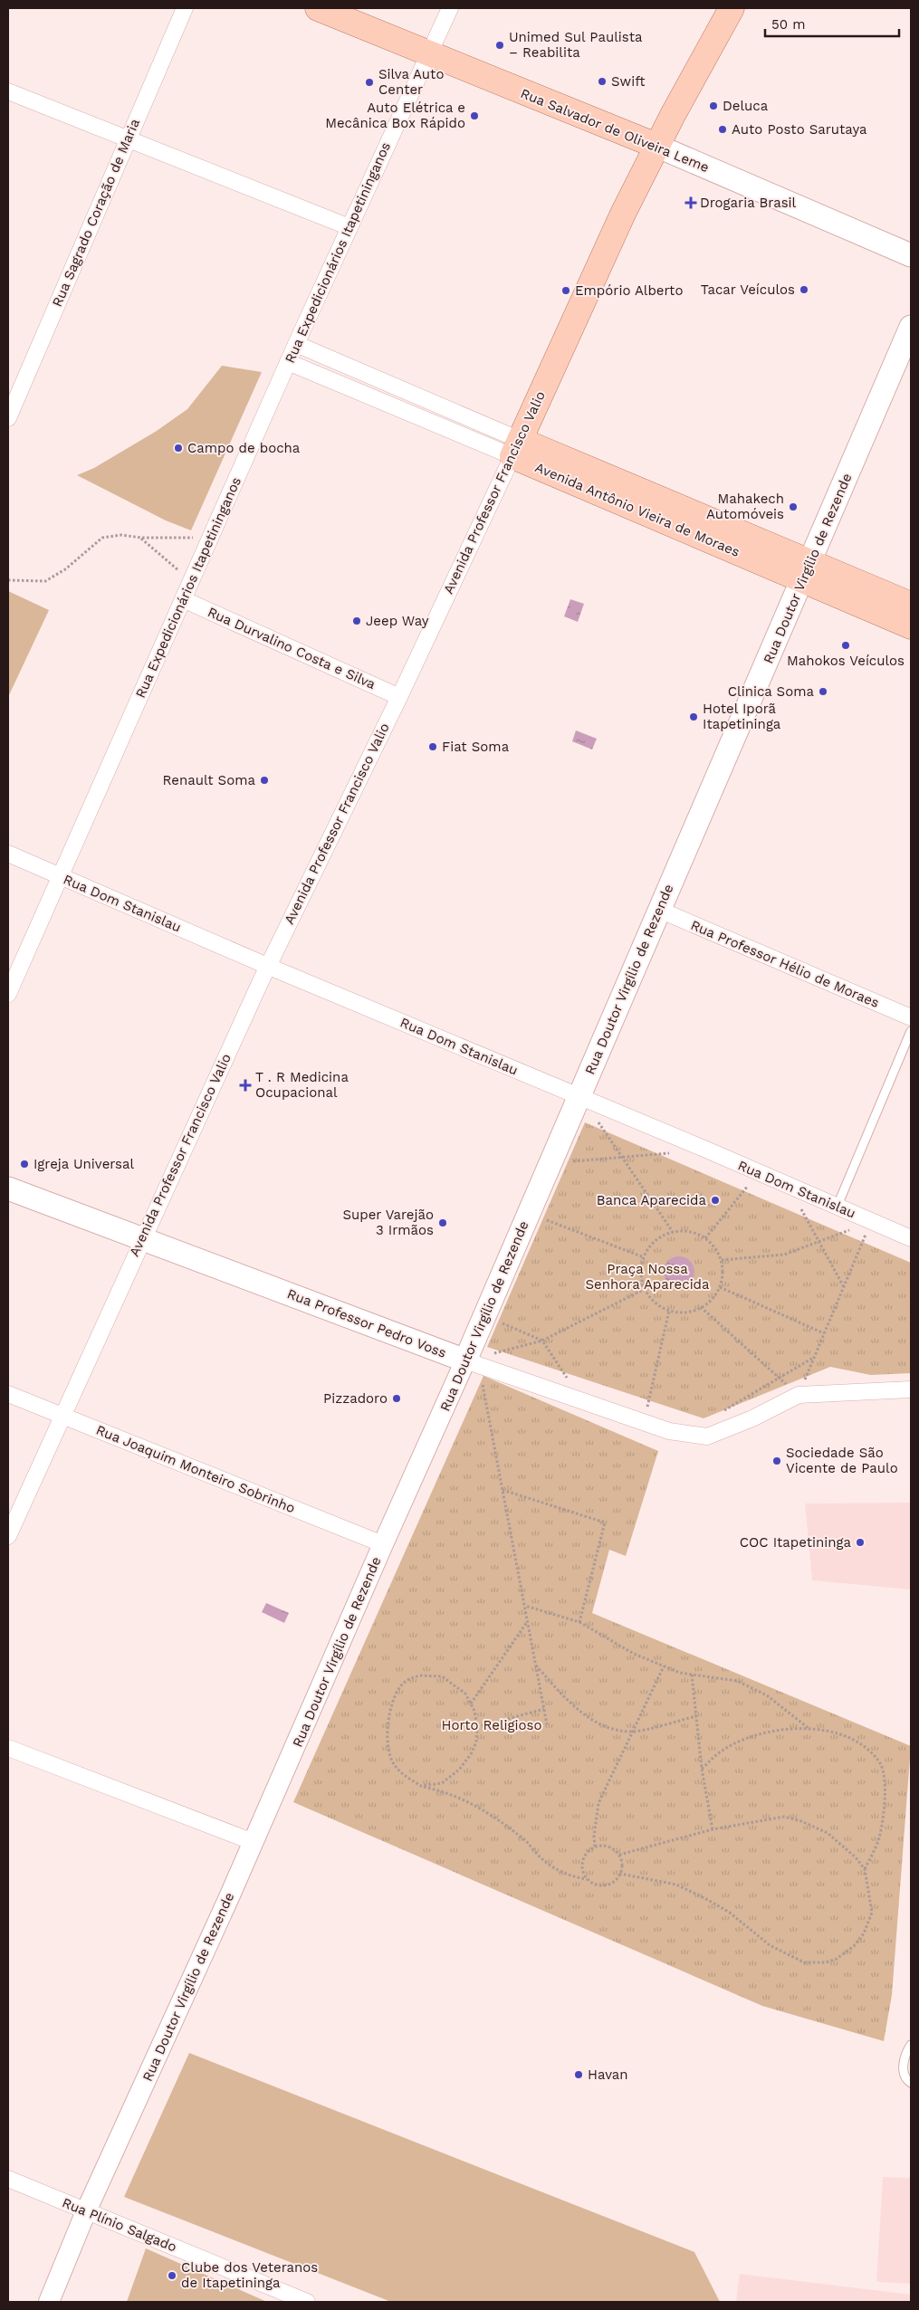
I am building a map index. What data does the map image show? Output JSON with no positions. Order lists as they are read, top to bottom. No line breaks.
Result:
{"streets":{"main road":["Rua Salvador de Oliveira Leme","Avenida Professor Francisco Valio","Avenida Antônio Vieira de Moraes","Rua Doutor Virgílio de Rezende","Rua Professor Pedro Voss"],"street":["Rua Sagrado Coração de Maria","Rua Expedicionários Itapetininganos","Rua Durvalino Costa e Silva","Rua Dom Stanislau","Rua Professor Hélio de Moraes","Rua Joaquim Monteiro Sobrinho","Rua Plínio Salgado"]},"crossings":[["Rua Salvador de Oliveira Leme","Rua Expedicionários Itapetininganos"],["Rua Salvador de Oliveira Leme","Avenida Professor Francisco Valio"],["Rua Expedicionários Itapetininganos","Avenida Antônio Vieira de Moraes"],["Rua Expedicionários Itapetininganos","Rua Durvalino Costa e Silva"],["Rua Expedicionários Itapetininganos","Rua Dom Stanislau"],["Avenida Professor Francisco Valio","Avenida Antônio Vieira de Moraes"],["Avenida Professor Francisco Valio","Rua Durvalino Costa e Silva"],["Avenida Professor Francisco Valio","Rua Dom Stanislau"],["Avenida Professor Francisco Valio","Rua Professor Pedro Voss"],["Avenida Professor Francisco Valio","Rua Joaquim Monteiro Sobrinho"],["Avenida Antônio Vieira de Moraes","Rua Doutor Virgílio de Rezende"],["Rua Doutor Virgílio de Rezende","Rua Dom Stanislau"],["Rua Doutor Virgílio de Rezende","Rua Professor Hélio de Moraes"],["Rua Doutor Virgílio de Rezende","Rua Professor Pedro Voss"],["Rua Doutor Virgílio de Rezende","Rua Joaquim Monteiro Sobrinho"],["Rua Doutor Virgílio de Rezende","Rua Plínio Salgado"]],"parks":["Praça Nossa Senhora Aparecida","Horto Religioso"],"places":{"other":["Unimed Sul Paulista – Reabilita","Swift","Silva Auto Center","Deluca","Auto Elétrica e Mecânica Box Rápido","Auto Posto Sarutaya","Tacar Veículos","Empório Alberto","Campo de bocha","Mahakech Automóveis","Jeep Way","Mahokos Veículos","Clinica Soma","Hotel Iporã Itapetininga","Fiat Soma","Renault Soma","Igreja Universal","Banca Aparecida","Super Varejão 3 Irmãos","Pizzadoro","Sociedade São Vicente de Paulo","COC Itapetininga","Havan","Clube dos Veteranos de Itapetininga"],"health":["Drogaria Brasil","T . R Medicina Ocupacional"]},"scale_bar":"50 m"}
